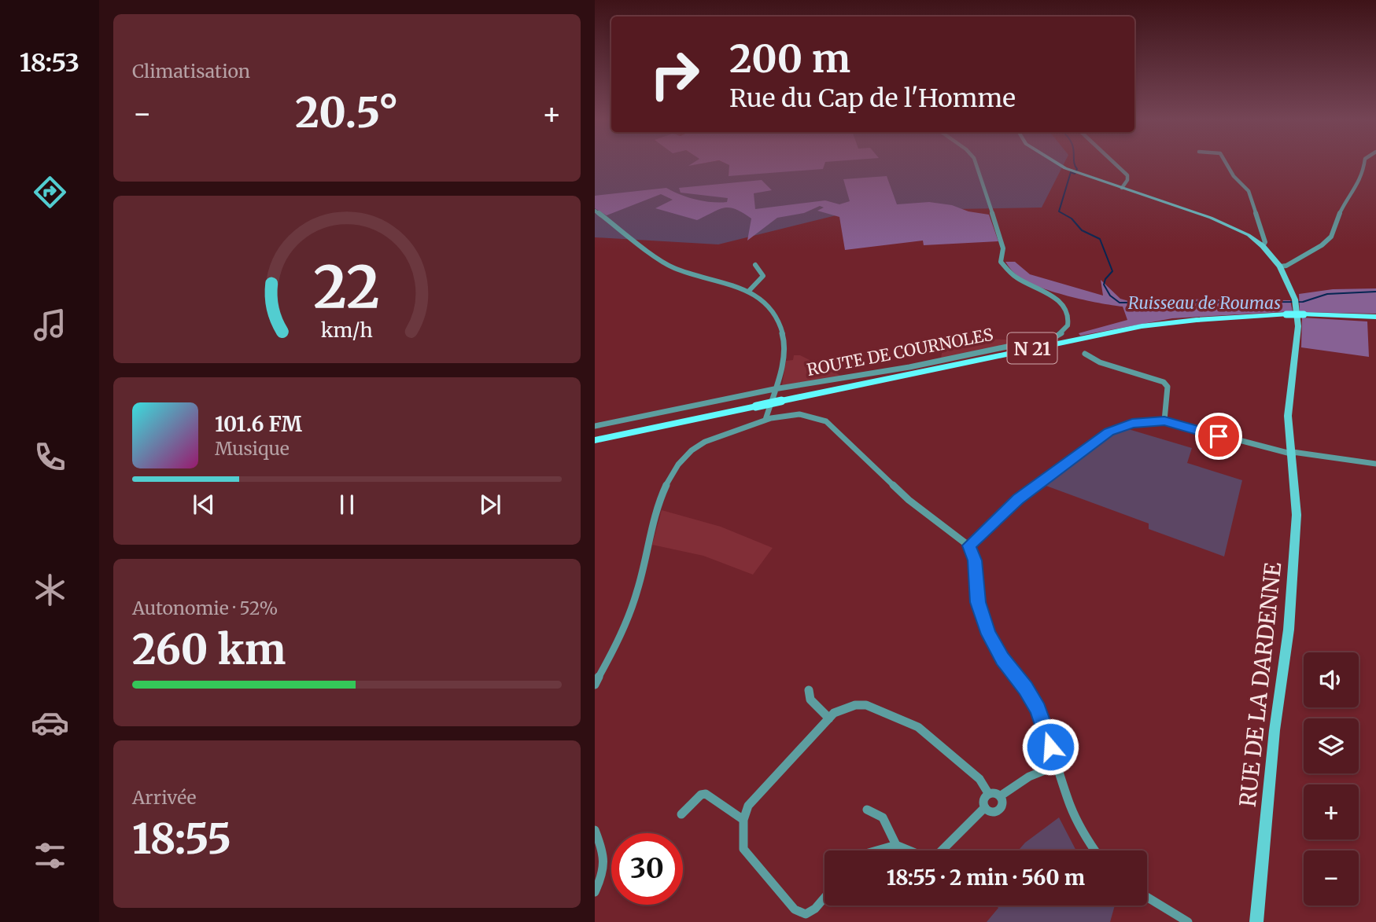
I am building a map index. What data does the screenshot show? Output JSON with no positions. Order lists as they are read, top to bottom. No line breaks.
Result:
{"streets":{"main road":["N 21"],"street":["ROUTE DE COURNOLES","RUE DE LA DARDENNE"]},"water":["Ruisseau de Roumas"],"page":{"tabs":"18:53","tile":["Climatisation",["Autonomie · 52%","260 km"],["Arrivée","18:55"]],"turn":["200 m","Rue du Cap de l'Homme"],"heat":["−","20.5°","+"],"song":["101.6 FM","Musique"],"map_buttons":["+","−"],"limit":"30","trip":"18:55 · 2 min · 560 m","gauge":["22","km/h"]}}
